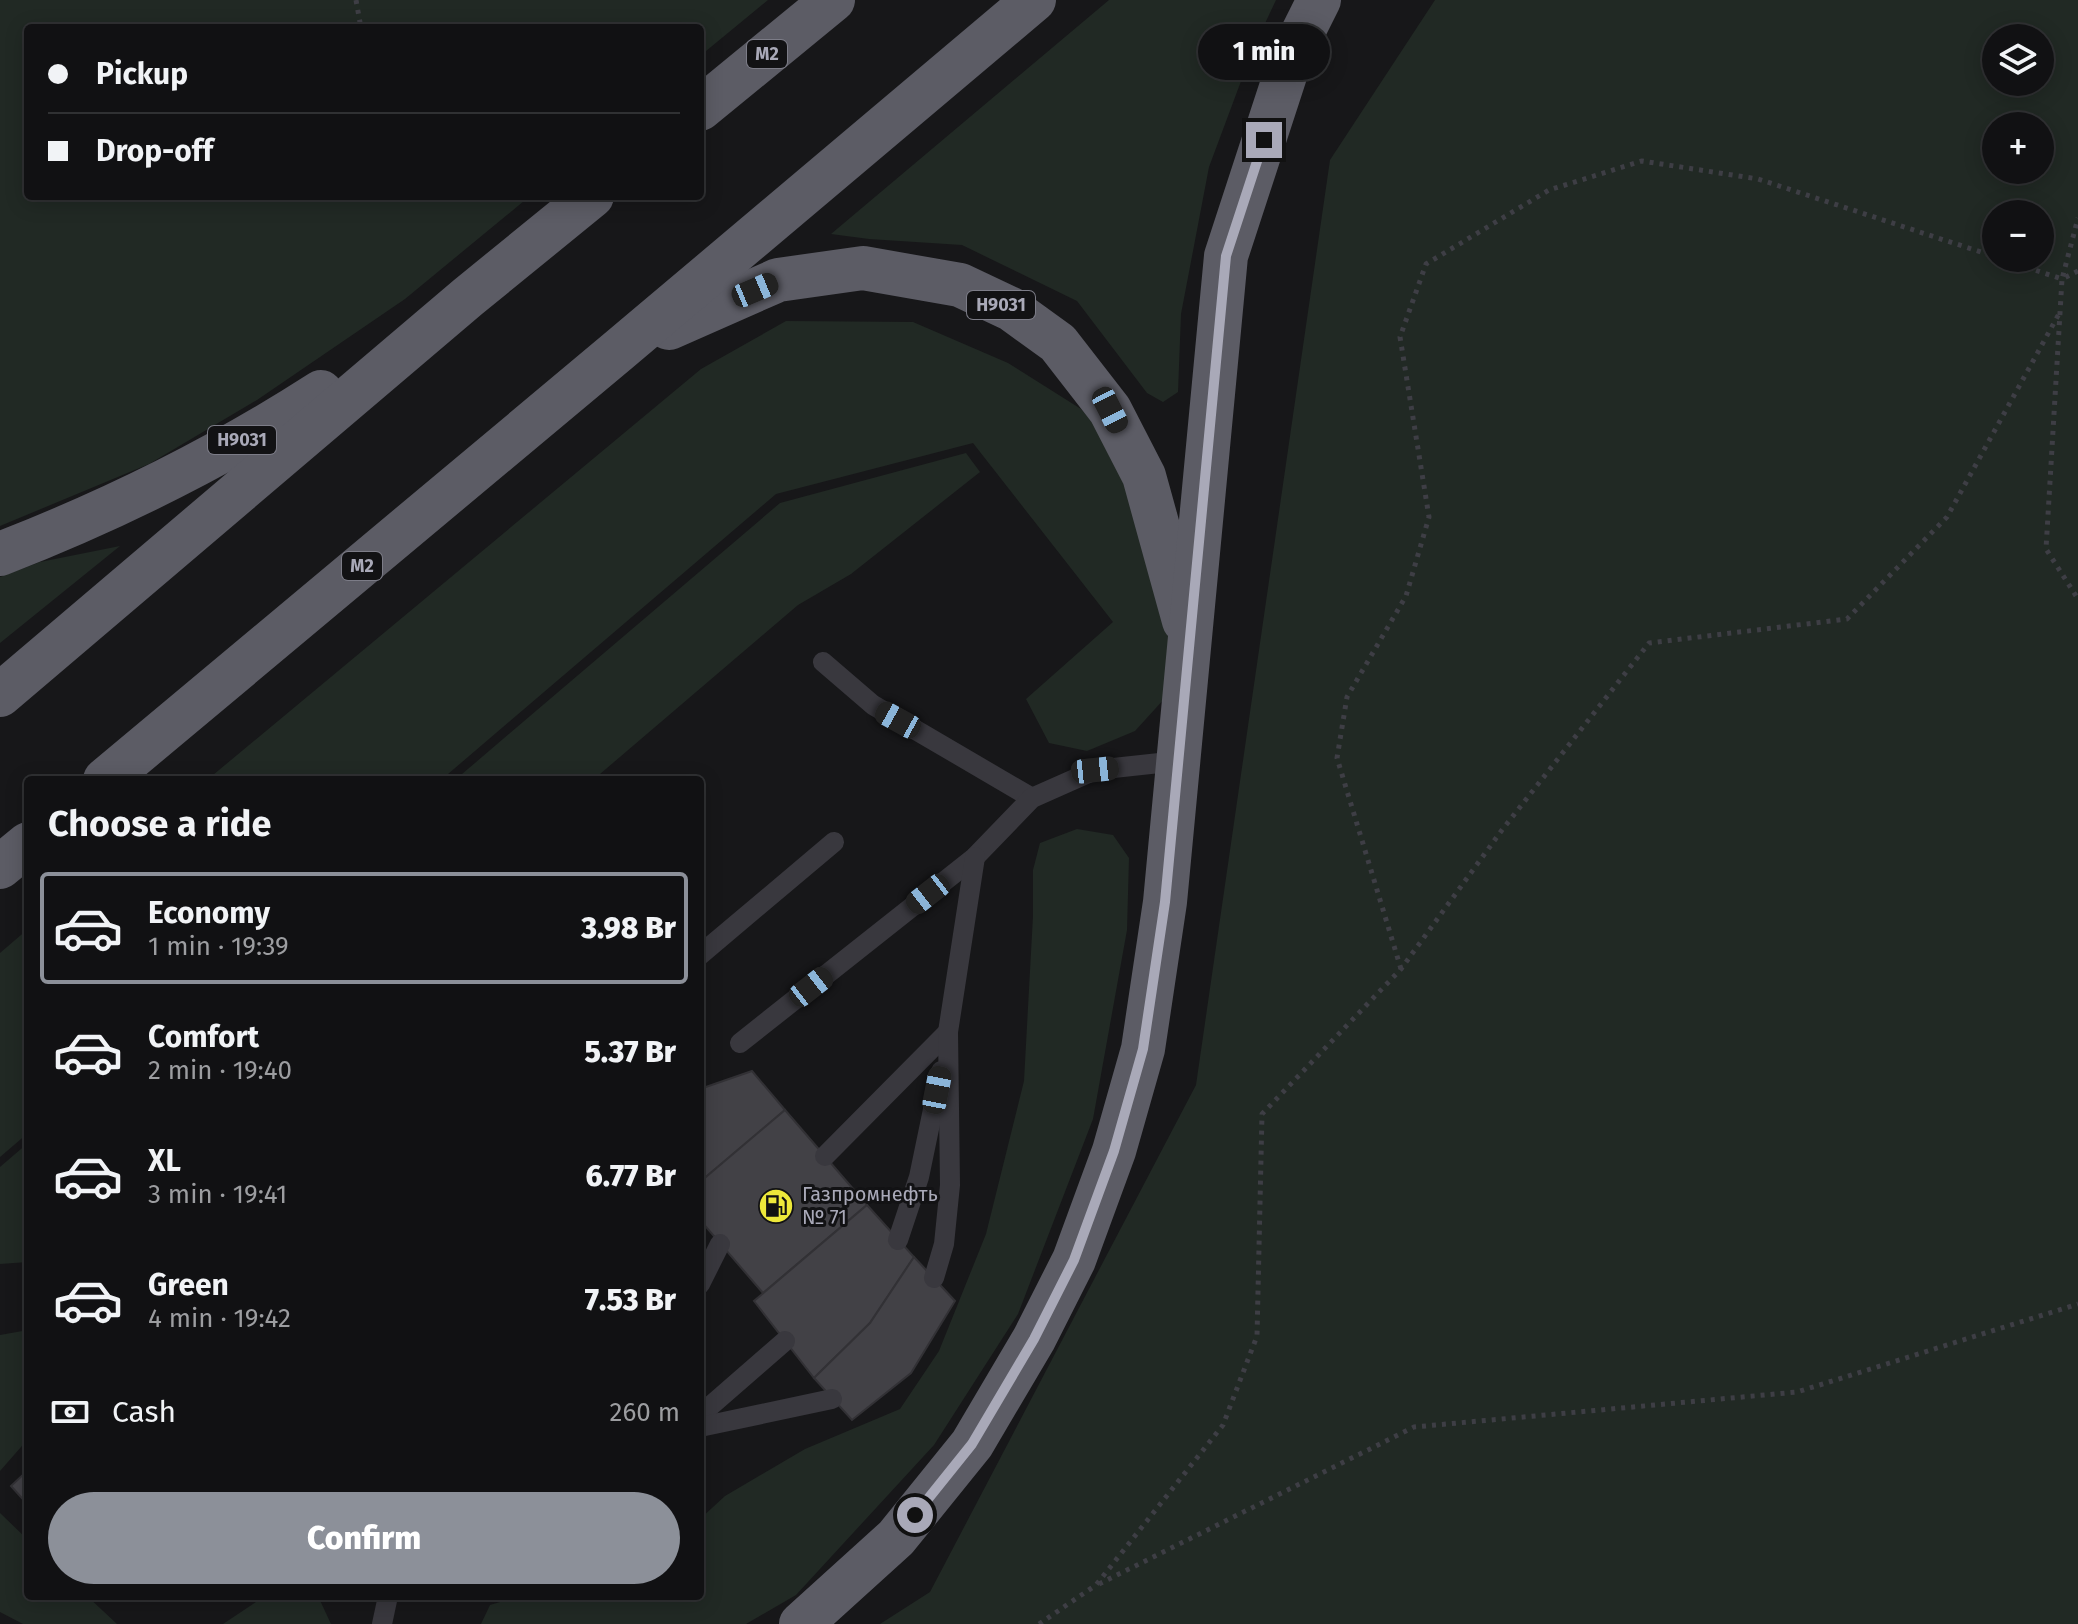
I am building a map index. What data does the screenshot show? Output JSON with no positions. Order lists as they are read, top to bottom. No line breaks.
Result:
{"streets":{"highway":["М2","Н9031"]},"crossings":[["М2","Н9031"]],"places":{"fuel station":["Газпромнефть № 71"]},"page":{"map_buttons":["+","−"],"bubble":"1 min","banner":["Pickup","Drop-off"],"heading":"Choose a ride","list":[{"name":"Economy","note":"1 min · 19:39","value":"3.98 Br"},{"name":"Comfort","note":"2 min · 19:40","value":"5.37 Br"},{"name":"XL","note":"3 min · 19:41","value":"6.77 Br"},{"name":"Green","note":"4 min · 19:42","value":"7.53 Br"}],"pay":["Cash","260 m"],"buttons":"Confirm"}}
